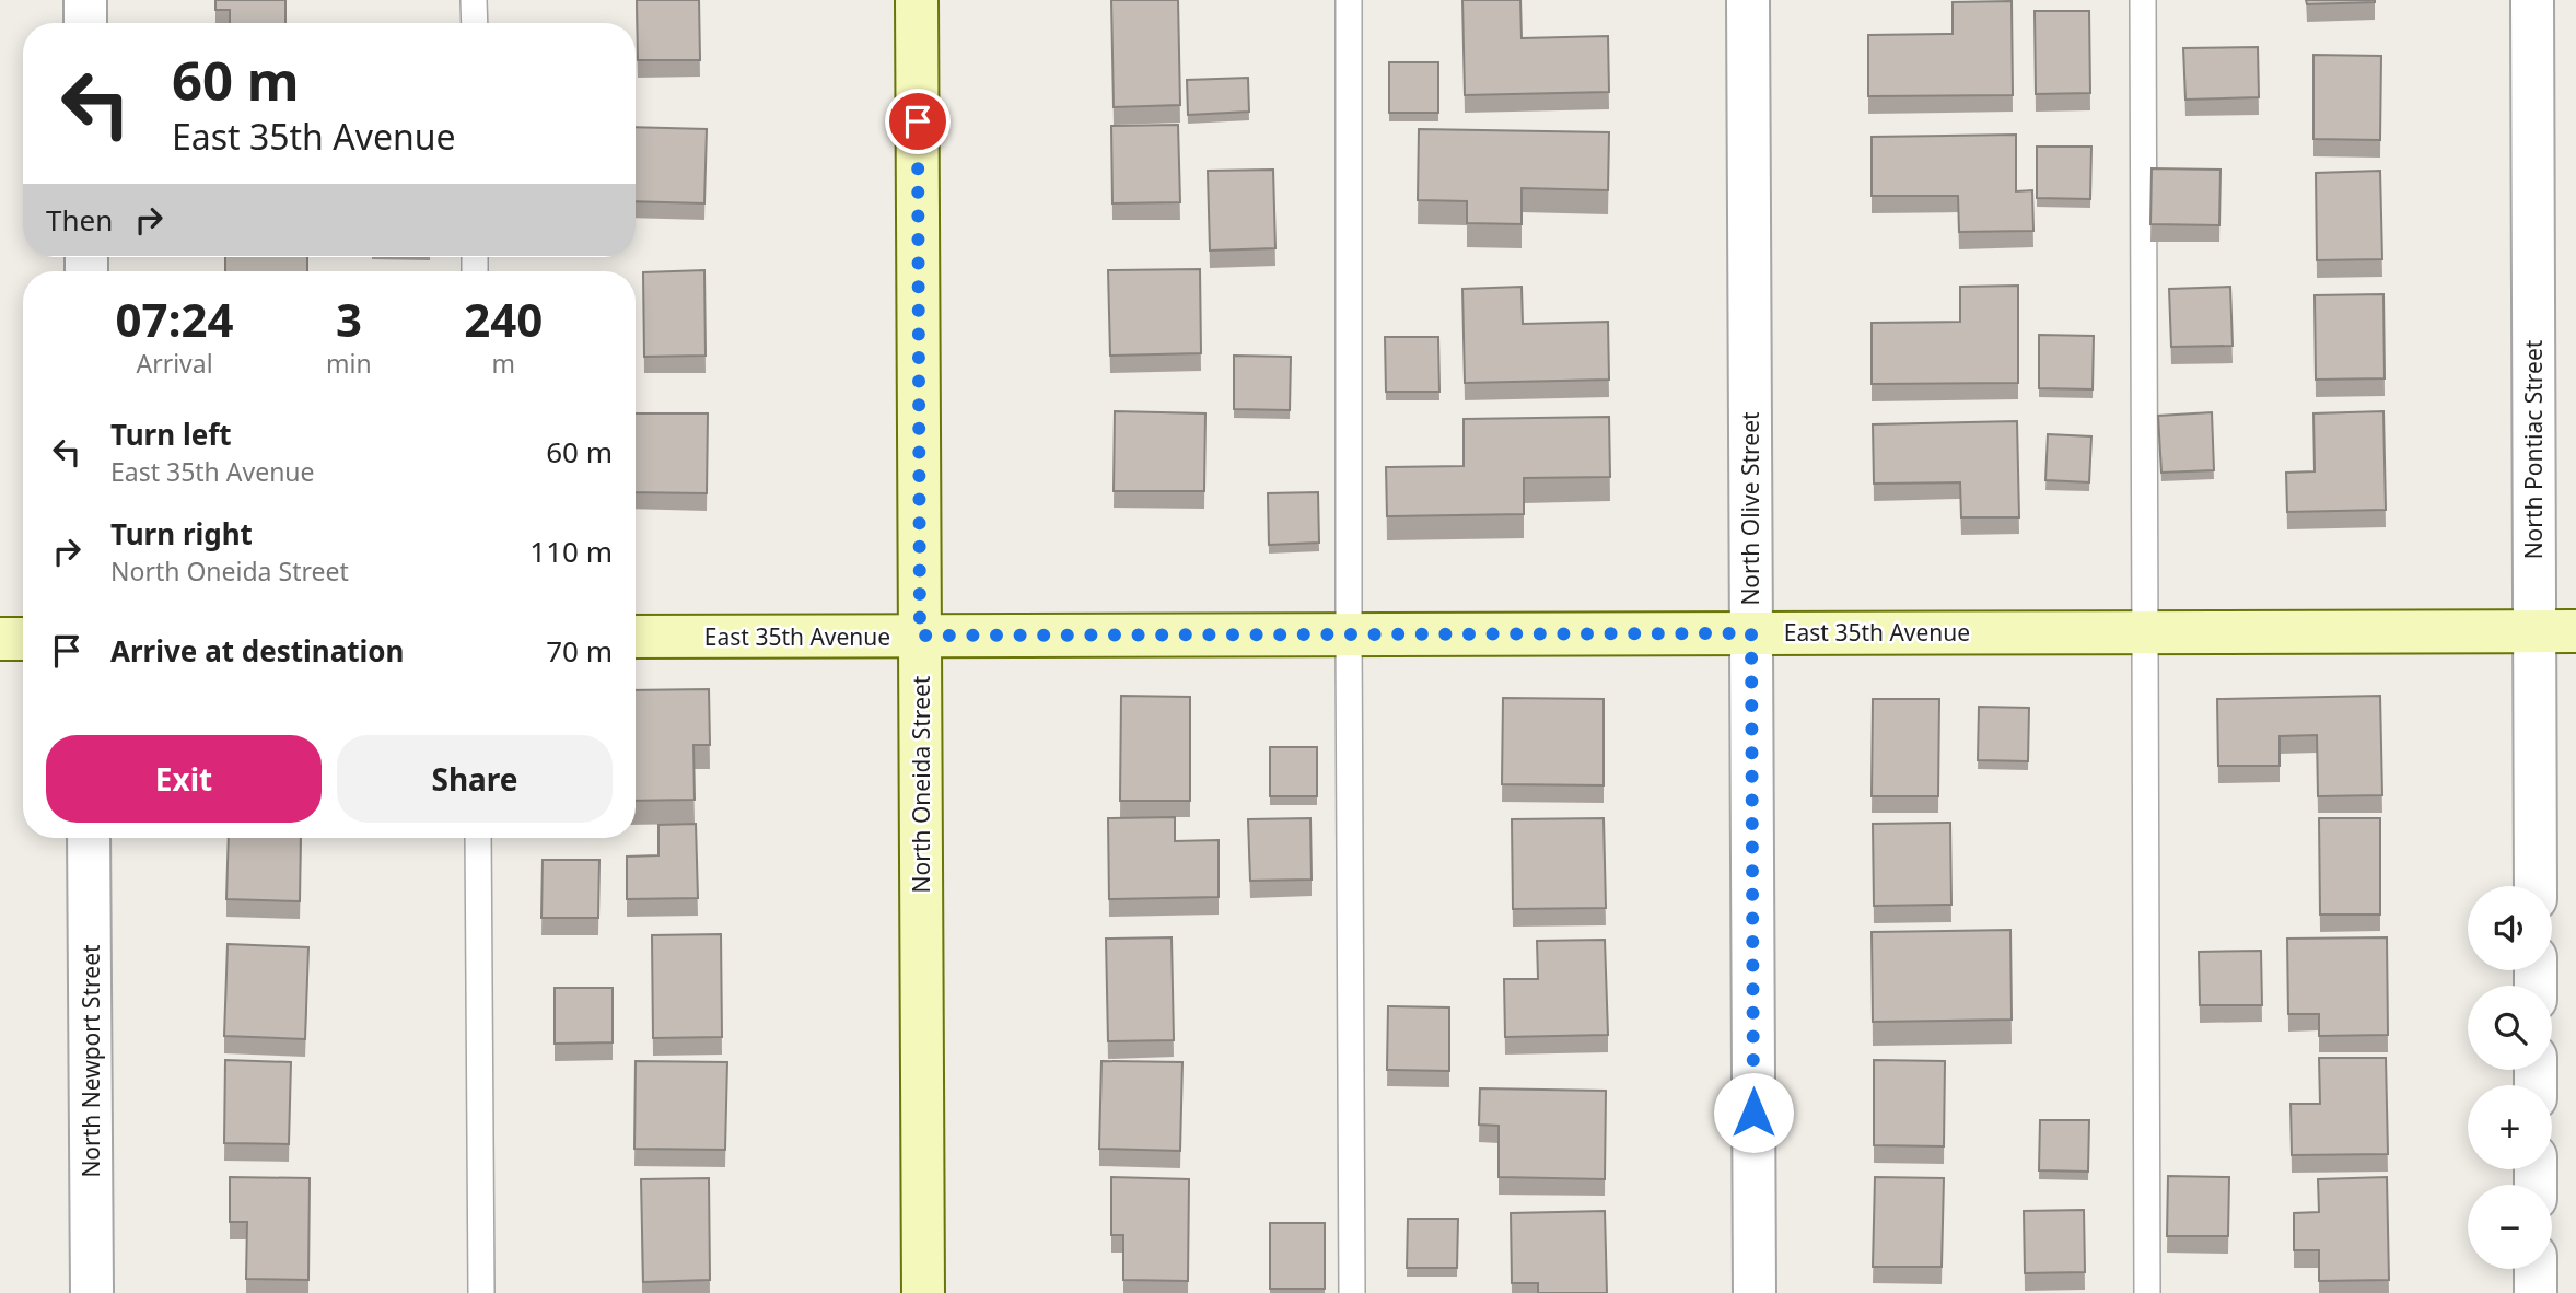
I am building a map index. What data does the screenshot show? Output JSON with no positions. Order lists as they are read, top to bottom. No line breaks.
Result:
{"streets":{"street":["North Pontiac Street","North Olive Street","East 35th Avenue","North Oneida Street","North Newport Street"]},"crossings":[["North Pontiac Street","East 35th Avenue"],["North Olive Street","East 35th Avenue"],["East 35th Avenue","North Oneida Street"]],"page":{"turn":["60 m","East 35th Avenue"],"then":"Then","eta":["07:24","Arrival","3","min","240","m"],"list":[{"name":"Turn left","note":"East 35th Avenue","value":"60 m"},{"name":"Turn right","note":"North Oneida Street","value":"110 m"},{"name":"Arrive at destination","value":"70 m"}],"buttons":["Exit","Share"],"map_buttons":["+","−"]}}
